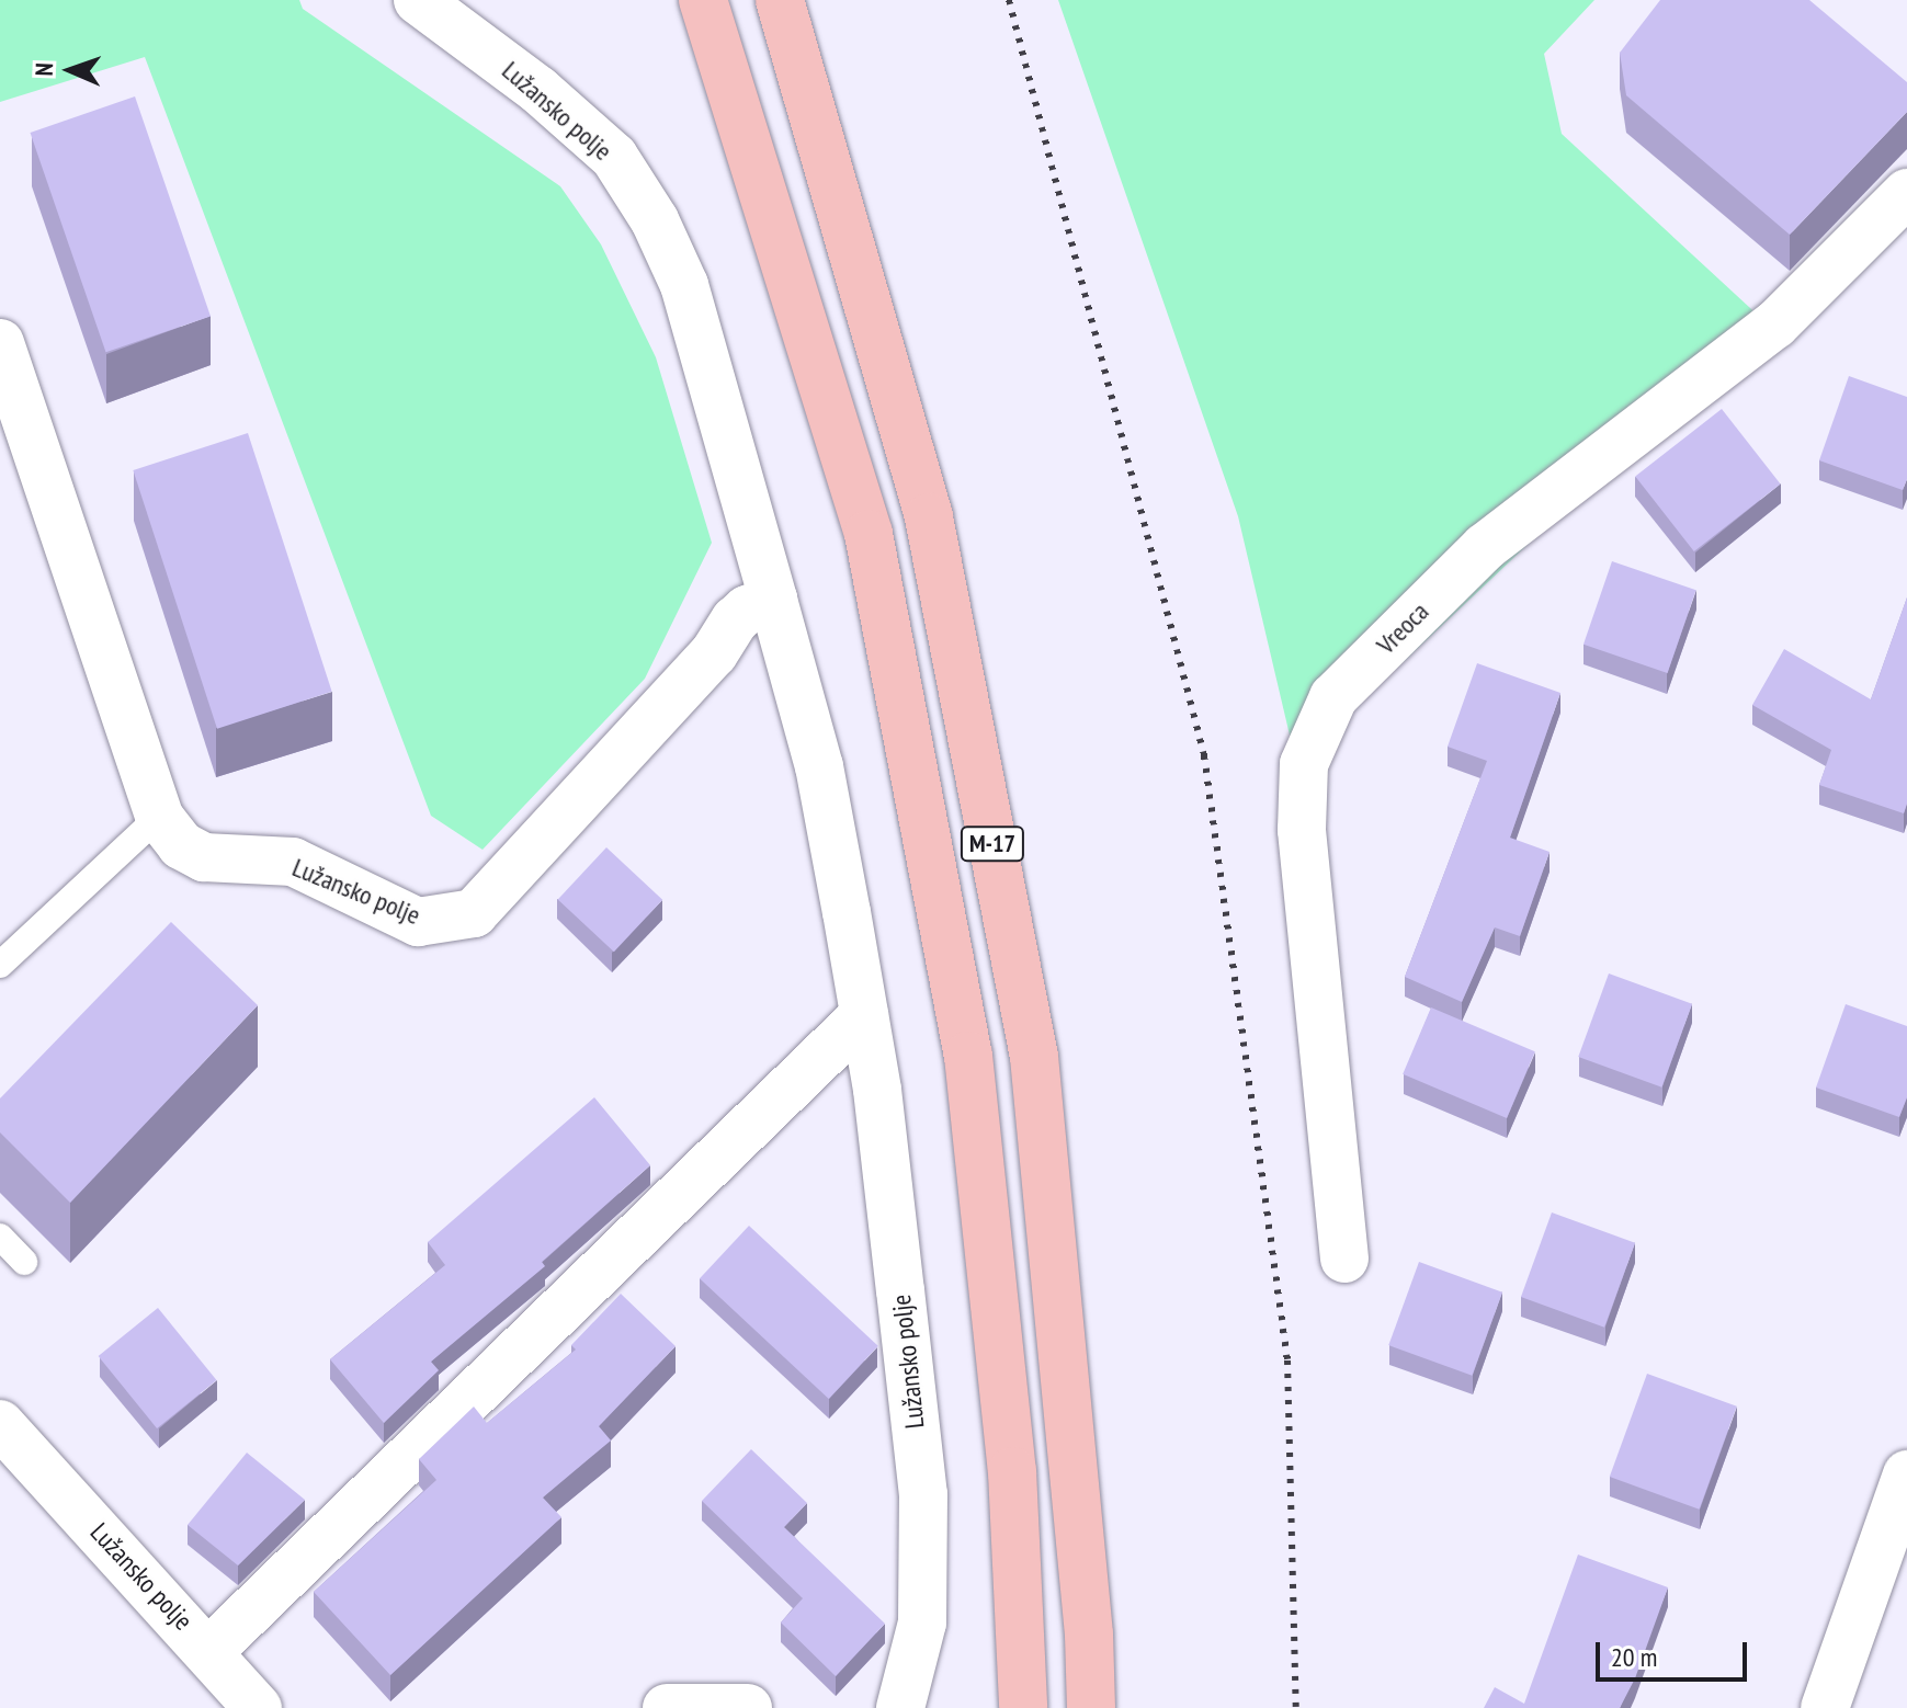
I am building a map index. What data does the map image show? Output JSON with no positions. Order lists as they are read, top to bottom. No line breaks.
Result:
{"streets":{"highway":["M-17"],"street":["Lužansko polje","Vreoca"]},"scale_bar":"20 m","north":"left"}
